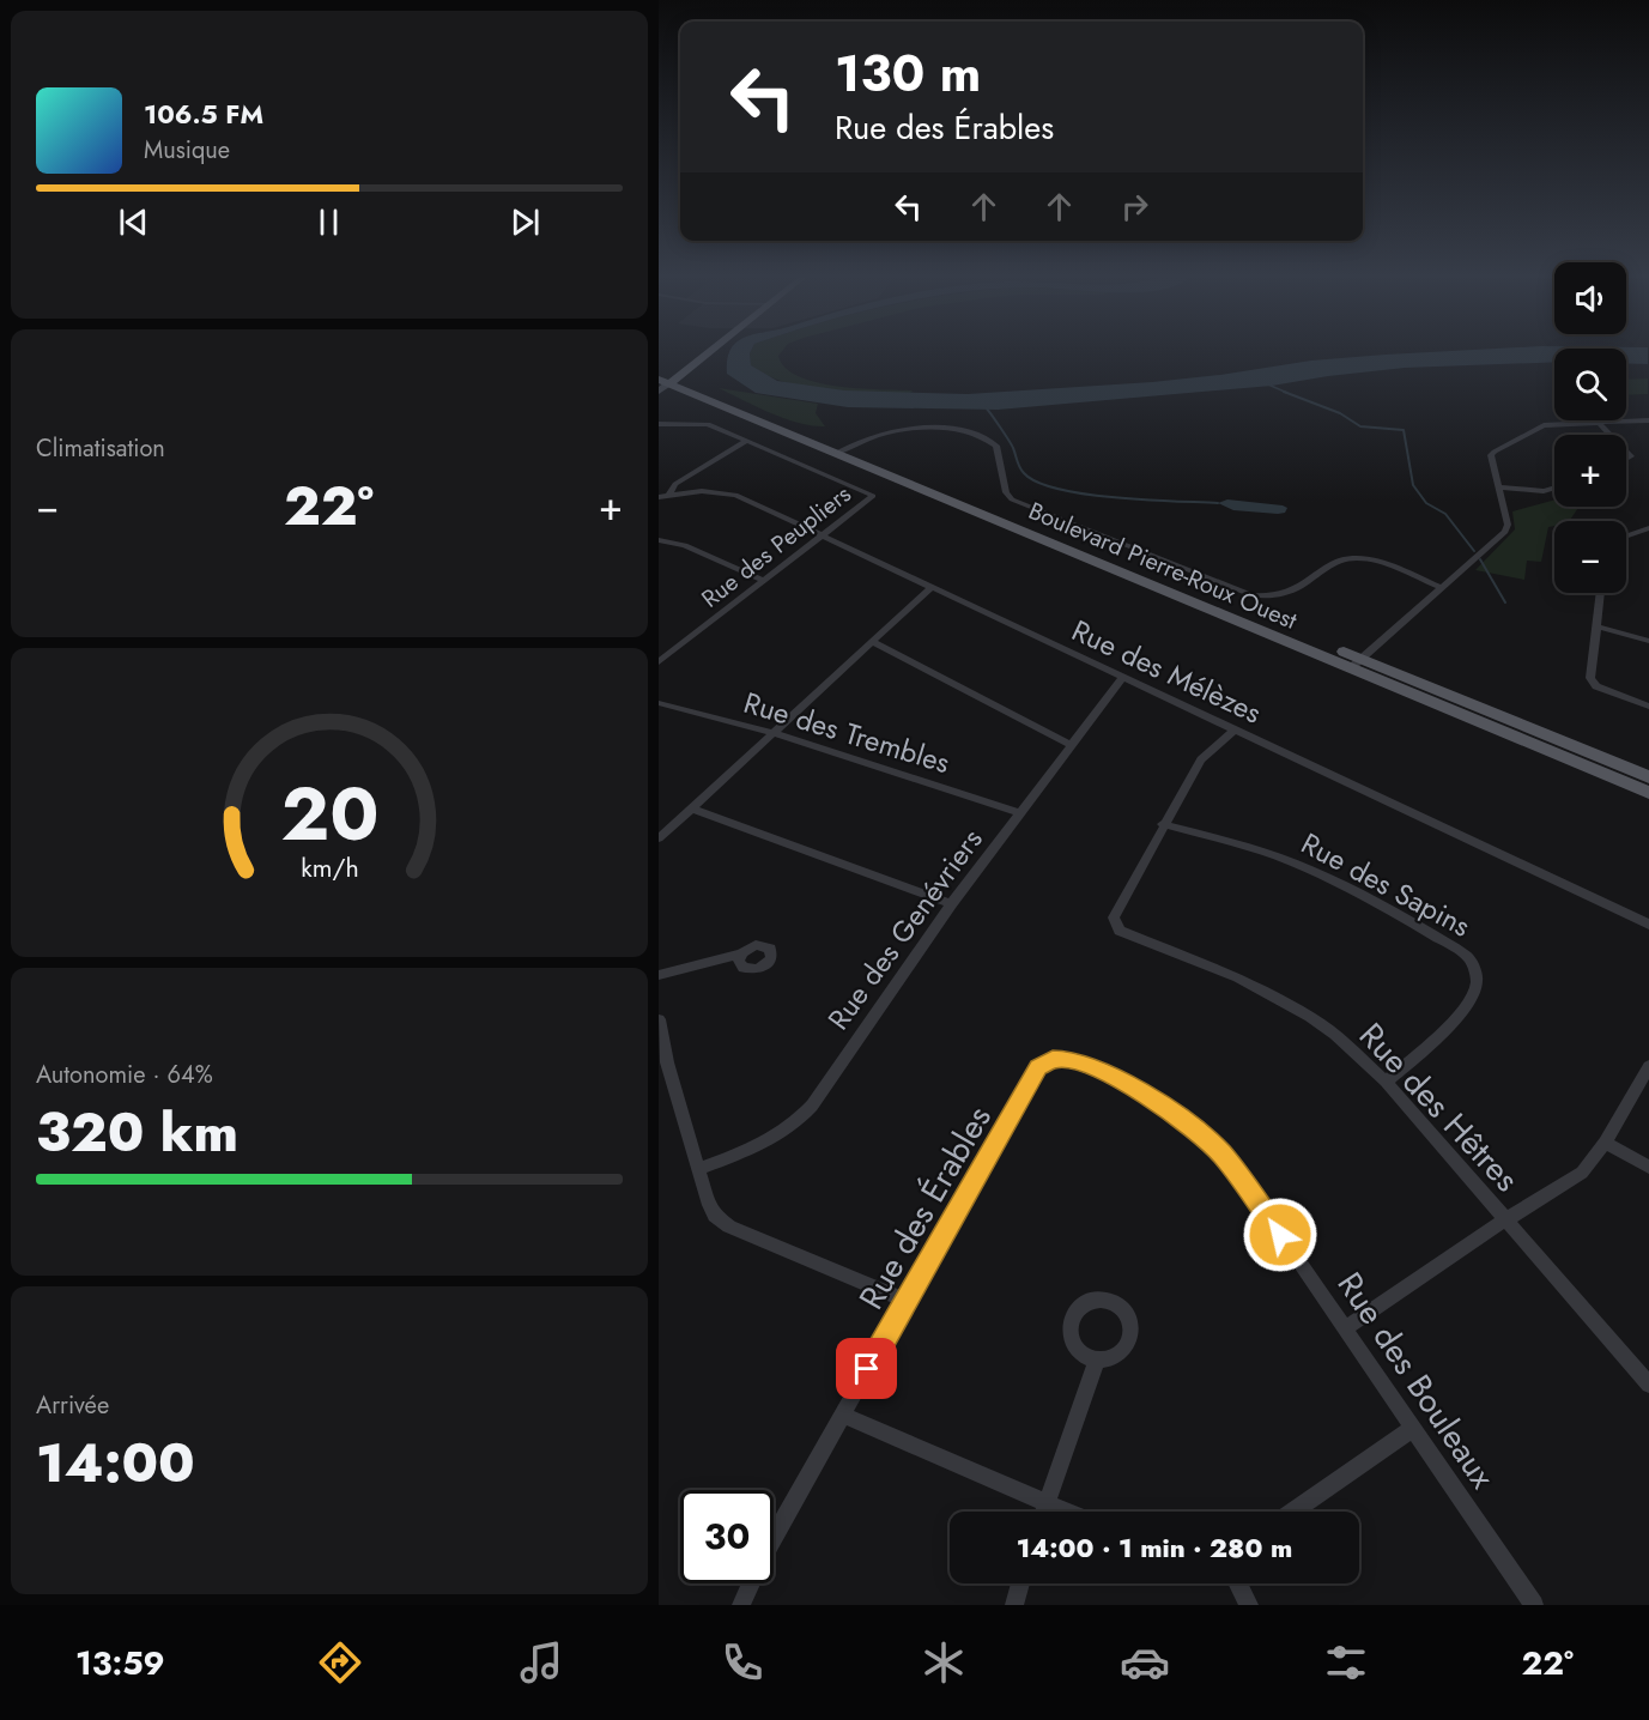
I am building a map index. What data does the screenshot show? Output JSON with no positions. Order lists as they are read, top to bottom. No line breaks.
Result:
{"streets":{"main road":["Boulevard Pierre-Roux Ouest"],"street":["Rue des Peupliers","Rue des Mélèzes","Rue des Trembles","Rue des Sapins","Rue des Genévriers","Rue des Hêtres","Rue des Érables","Rue des Bouleaux"]},"crossings":[["Rue des Peupliers","Rue des Mélèzes"],["Rue des Mélèzes","Rue des Genévriers"],["Rue des Mélèzes","Rue des Hêtres"],["Rue des Trembles","Rue des Genévriers"],["Rue des Sapins","Rue des Hêtres"],["Rue des Érables","Rue des Bouleaux"]],"page":{"turn":["130 m","Rue des Érables"],"song":["106.5 FM","Musique"],"map_buttons":["+","−"],"tile":["Climatisation",["Autonomie · 64%","320 km"],["Arrivée","14:00"]],"heat":["−","22°","+"],"limit":"30","trip":"14:00 · 1 min · 280 m","tabs":["13:59","22°"],"gauge":["20","km/h"]}}
